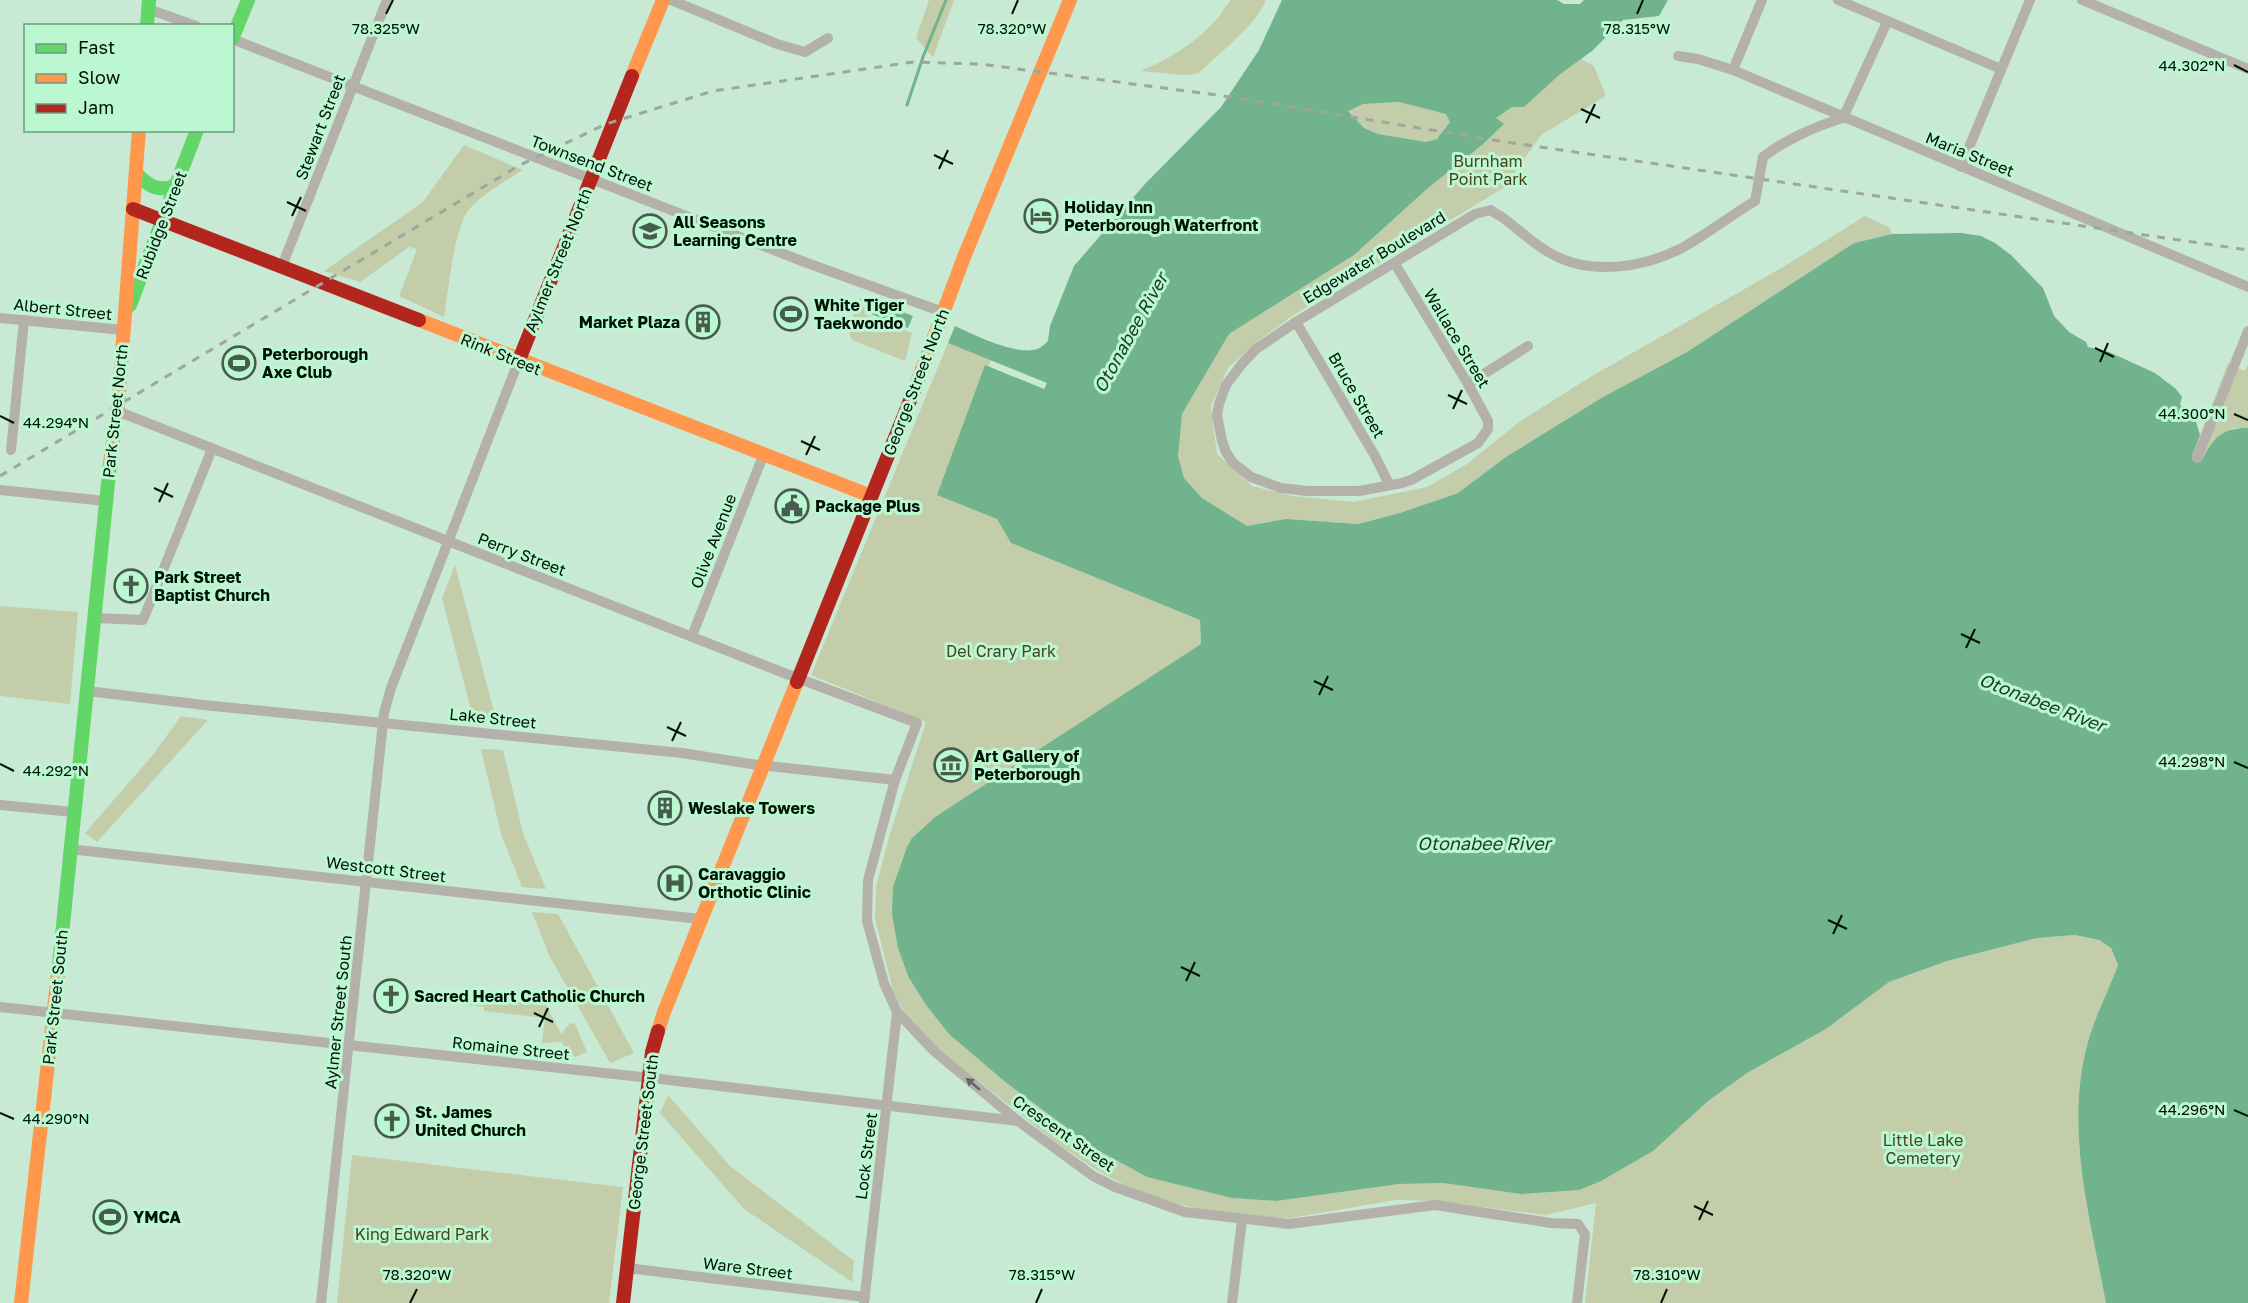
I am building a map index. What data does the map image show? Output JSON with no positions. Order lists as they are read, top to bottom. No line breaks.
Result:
{"streets":{"main road":["Rubidge Street","Aylmer Street North","Rink Street","George Street North","Park Street North","Park Street South","George Street South"],"street":["Stewart Street","Maria Street","Townsend Street","Edgewater Boulevard","Albert Street","Wallace Street","Bruce Street","Olive Avenue","Perry Street","Lake Street","Westcott Street","Aylmer Street South","Romaine Street","Crescent Street","Lock Street","Ware Street"]},"crossings":[["Stewart Street","Townsend Street"],["Stewart Street","Rink Street"],["Maria Street","Edgewater Boulevard"],["Townsend Street","Aylmer Street North"],["Townsend Street","George Street North"],["Rubidge Street","Albert Street"],["Rubidge Street","Rink Street"],["Rubidge Street","Park Street North"],["Edgewater Boulevard","Wallace Street"],["Edgewater Boulevard","Bruce Street"],["Aylmer Street North","Rink Street"],["Aylmer Street North","Perry Street"],["Aylmer Street North","Lake Street"],["Aylmer Street North","Aylmer Street South"],["Albert Street","Park Street North"],["Rink Street","George Street North"],["Rink Street","Park Street North"],["Rink Street","Olive Avenue"],["George Street North","Perry Street"],["George Street North","Lake Street"],["George Street North","George Street South"],["Park Street North","Perry Street"],["Park Street North","Lake Street"],["Park Street North","Park Street South"],["Olive Avenue","Perry Street"],["Perry Street","Crescent Street"],["Lake Street","Park Street South"],["Lake Street","Aylmer Street South"],["Lake Street","George Street South"],["Lake Street","Crescent Street"],["Westcott Street","Park Street South"],["Westcott Street","Aylmer Street South"],["Westcott Street","George Street South"],["Park Street South","Romaine Street"],["Aylmer Street South","Romaine Street"],["Romaine Street","George Street South"],["Romaine Street","Crescent Street"],["Romaine Street","Lock Street"],["George Street South","Ware Street"],["Crescent Street","Lock Street"],["Lock Street","Ware Street"]],"water":["Otonabee River"],"parks":["Burnham Point Park","Del Crary Park","Little Lake Cemetery","King Edward Park"],"places":{"hotel":["Holiday Inn Peterborough Waterfront"],"school or university":["All Seasons Learning Centre"],"sports":["White Tiger Taekwondo","Peterborough Axe Club","YMCA"],"building":["Market Plaza","Weslake Towers"],"public building":["Package Plus"],"church":["Park Street Baptist Church","Sacred Heart Catholic Church","St. James United Church"],"museum":["Art Gallery of Peterborough"],"hospital":["Caravaggio Orthotic Clinic"]},"legend":["Fast","Slow","Jam"],"coordinates":["78.325°W","78.320°W","78.315°W","44.302°N","44.300°N","44.294°N","44.298°N","44.292°N","44.296°N","44.290°N","78.310°W"]}
